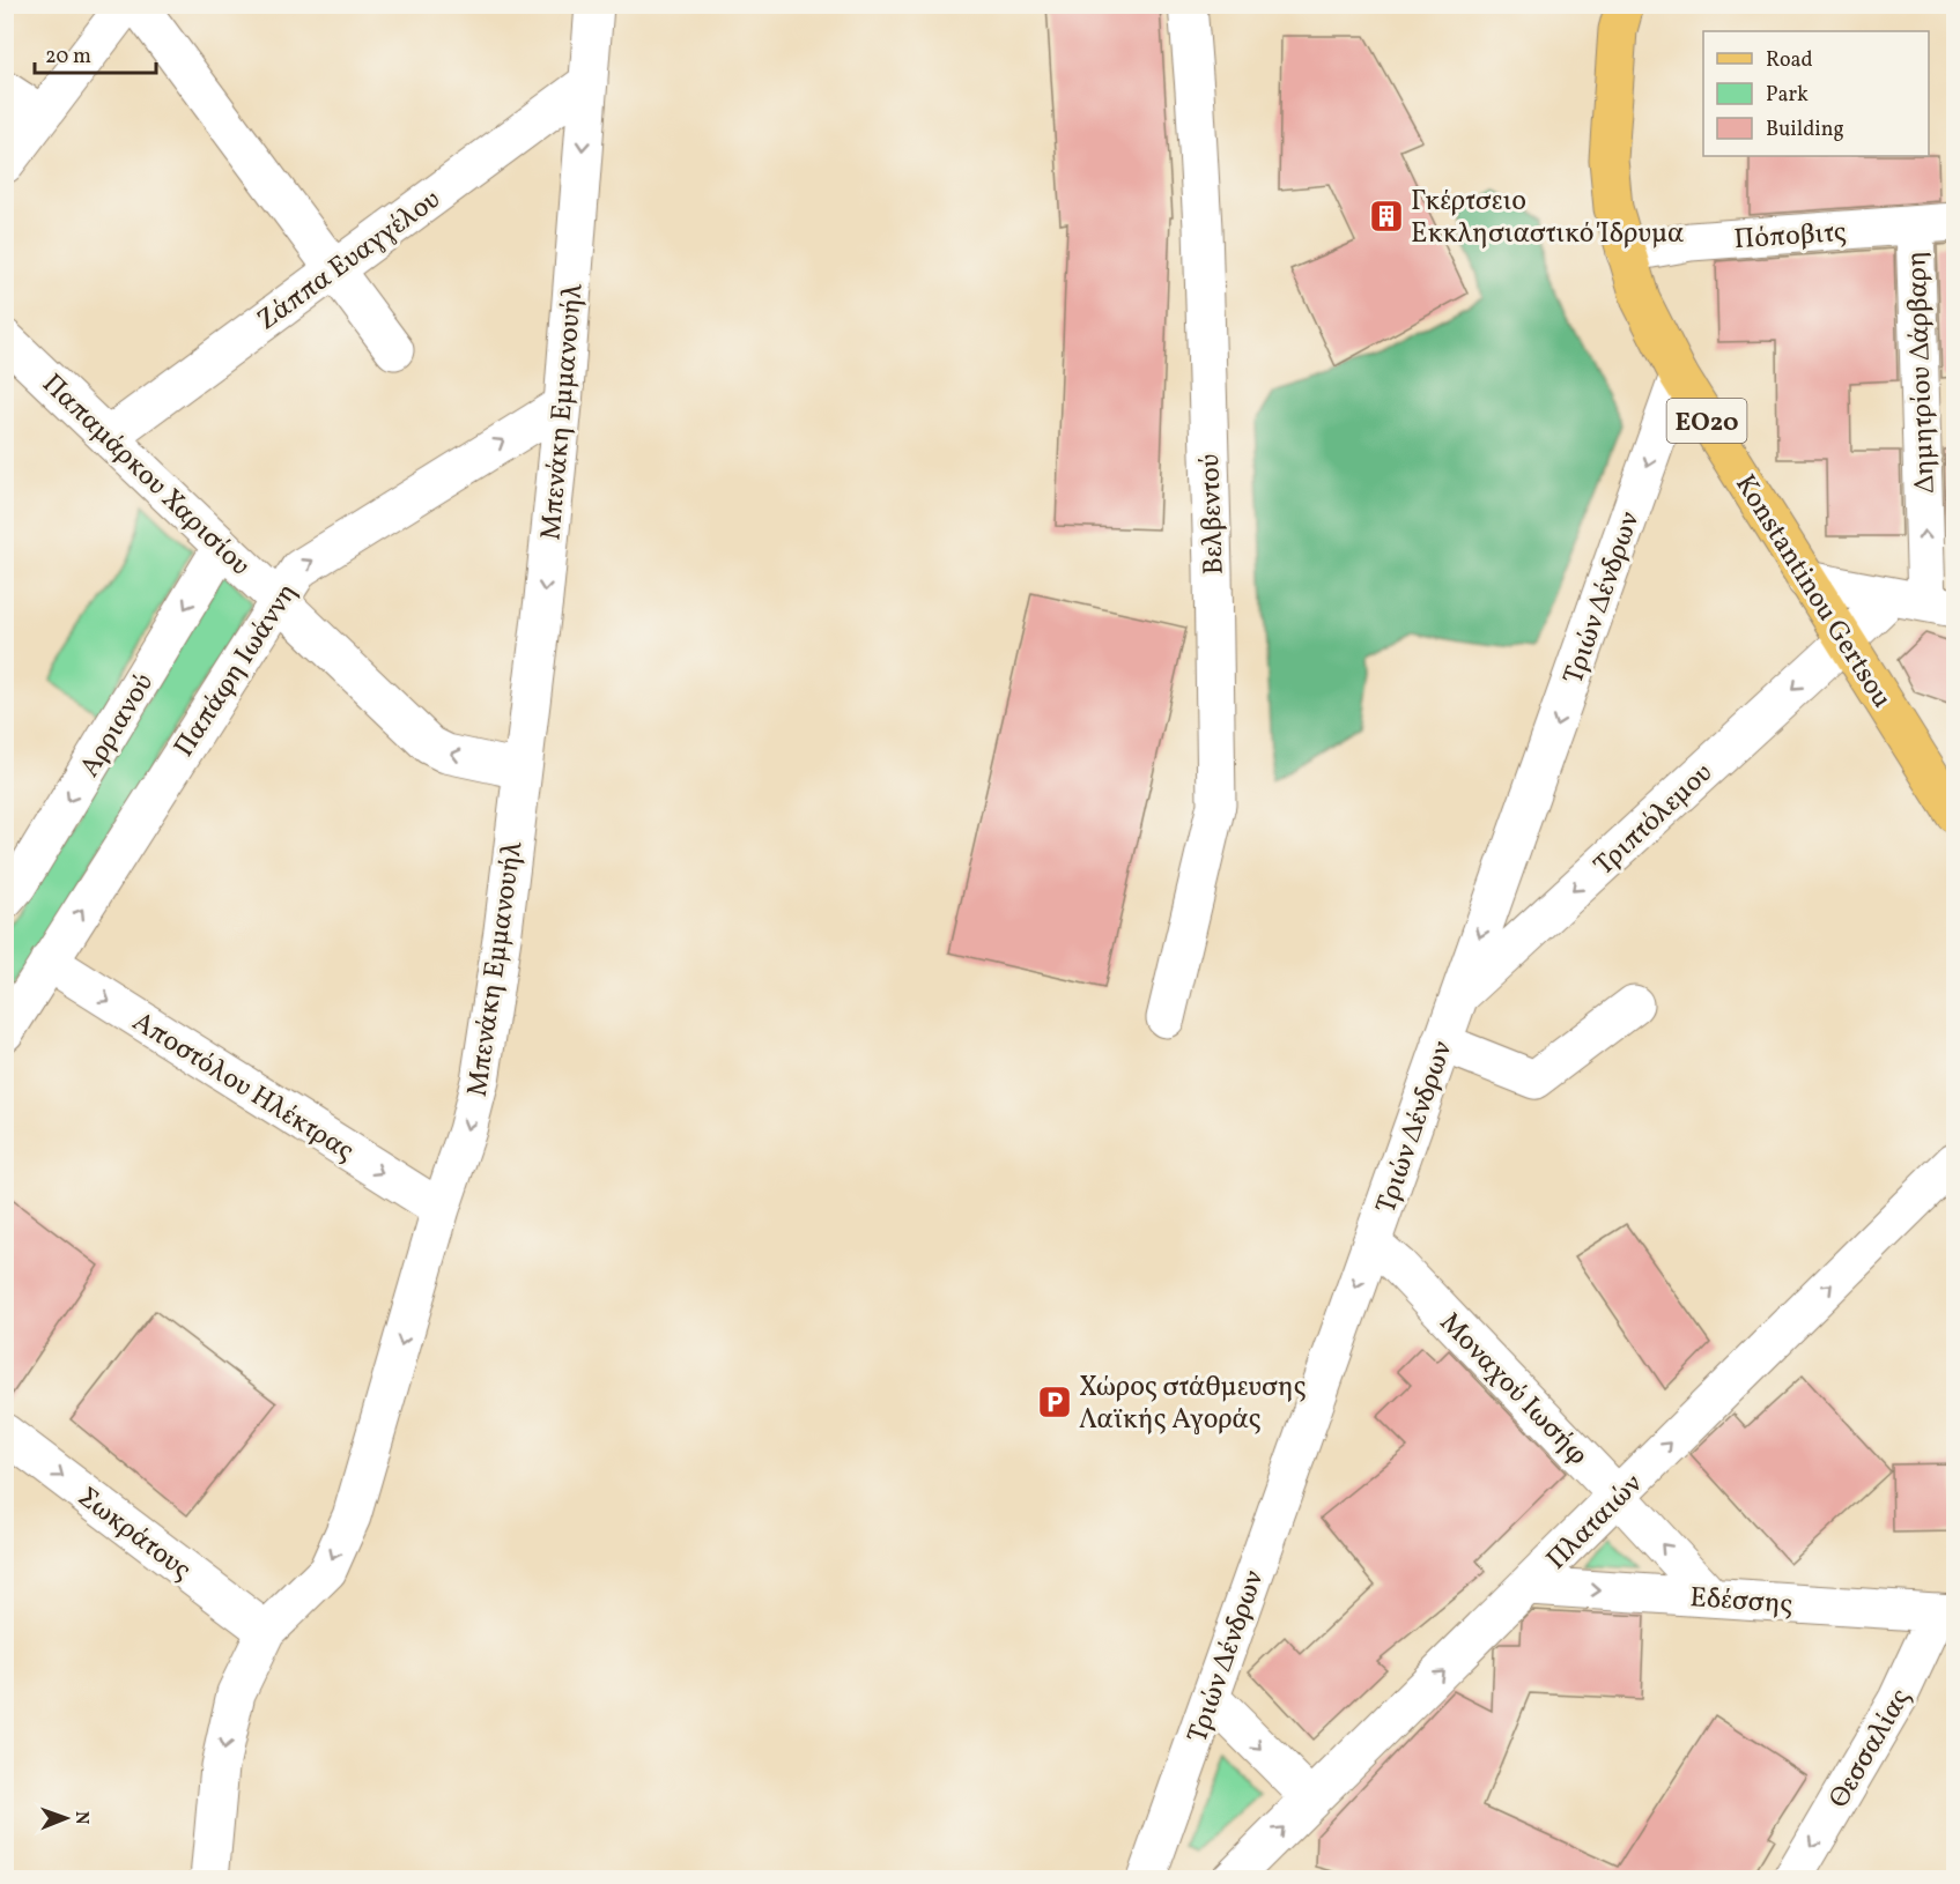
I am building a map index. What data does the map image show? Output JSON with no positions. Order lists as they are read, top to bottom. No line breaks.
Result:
{"streets":{"main road":["ΕΟ20","Konstantinou Gertsou"],"street":["Πόποβιτς","Ζάππα Ευαγγέλου","Δημητρίου Δάρβαρη","Μπενάκη Εμμανουήλ","Παπαμάρκου Χαρισίου","Βελβεντού","Τριών Δένδρων","Παπάφη Ιωάννη","Αρριανού","Τριπτόλεμου","Αποστόλου Ηλέκτρας","Μοναχού Ιωσήφ","Πλαταιών","Σωκράτους","Εδέσσης","Θεσσαλίας"]},"crossings":[["Πόποβιτς","Δημητρίου Δάρβαρη"],["Πόποβιτς","ΕΟ20"],["Πόποβιτς","Konstantinou Gertsou"],["Ζάππα Ευαγγέλου","Μπενάκη Εμμανουήλ"],["Ζάππα Ευαγγέλου","Παπαμάρκου Χαρισίου"],["Δημητρίου Δάρβαρη","Τριπτόλεμου"],["Μπενάκη Εμμανουήλ","Παπαμάρκου Χαρισίου"],["Μπενάκη Εμμανουήλ","Παπάφη Ιωάννη"],["Μπενάκη Εμμανουήλ","Αποστόλου Ηλέκτρας"],["Μπενάκη Εμμανουήλ","Σωκράτους"],["ΕΟ20","Konstantinou Gertsou"],["Παπαμάρκου Χαρισίου","Παπάφη Ιωάννη"],["Παπαμάρκου Χαρισίου","Αρριανού"],["Konstantinou Gertsou","Τριών Δένδρων"],["Konstantinou Gertsou","Τριπτόλεμου"],["Τριών Δένδρων","Τριπτόλεμου"],["Τριών Δένδρων","Μοναχού Ιωσήφ"],["Παπάφη Ιωάννη","Αποστόλου Ηλέκτρας"],["Μοναχού Ιωσήφ","Πλαταιών"],["Μοναχού Ιωσήφ","Εδέσσης"],["Πλαταιών","Εδέσσης"],["Εδέσσης","Θεσσαλίας"]],"one_way":["Δημητρίου Δάρβαρη","Μπενάκη Εμμανουήλ","Παπαμάρκου Χαρισίου","Τριών Δένδρων","Παπάφη Ιωάννη","Αρριανού","Τριπτόλεμου","Αποστόλου Ηλέκτρας","Πλαταιών","Σωκράτους","Εδέσσης","Θεσσαλίας"],"places":{"building":["Γκέρτσειο Εκκλησιαστικό Ίδρυμα"],"parking":["Χώρος στάθμευσης Λαϊκής Αγοράς"]},"legend":["Road","Park","Building"],"scale_bar":"20 m","north":"right"}
